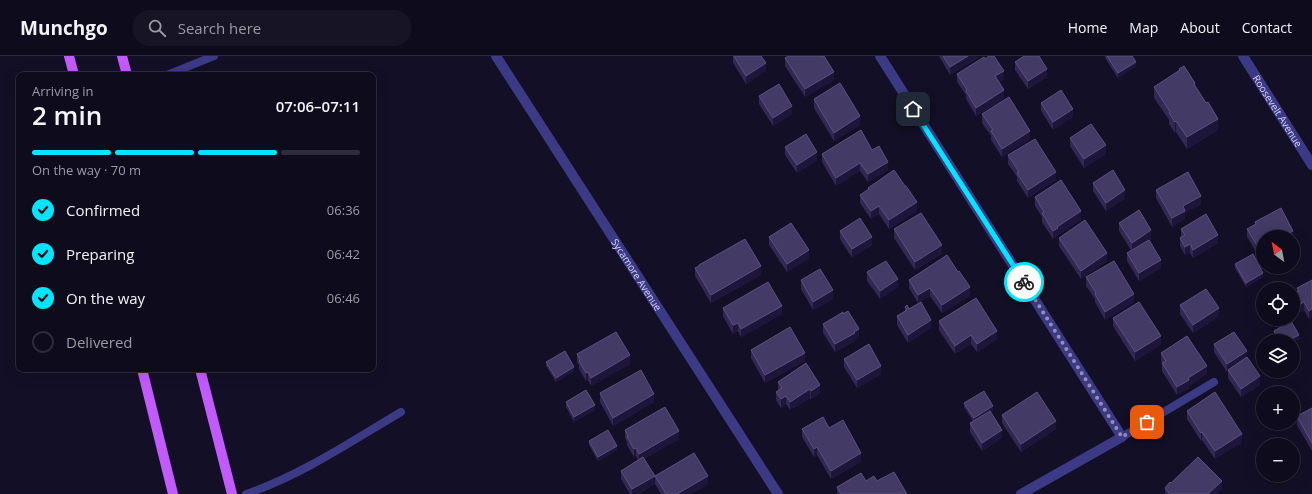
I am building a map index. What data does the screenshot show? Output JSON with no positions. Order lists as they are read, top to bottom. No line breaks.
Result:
{"streets":{"street":["Roosevelt Avenue","Sycamore Avenue"]},"north":"top left","page":{"header":"Munchgo","search":"Search here","nav":["Home","Map","About","Contact"],"heading":["2 min","Arriving in","07:06–07:11"],"bar":"On the way · 70 m","list":[["Confirmed","06:36"],["Preparing","06:42"],["On the way","06:46"],"Delivered"],"map_buttons":["+","−"]}}
